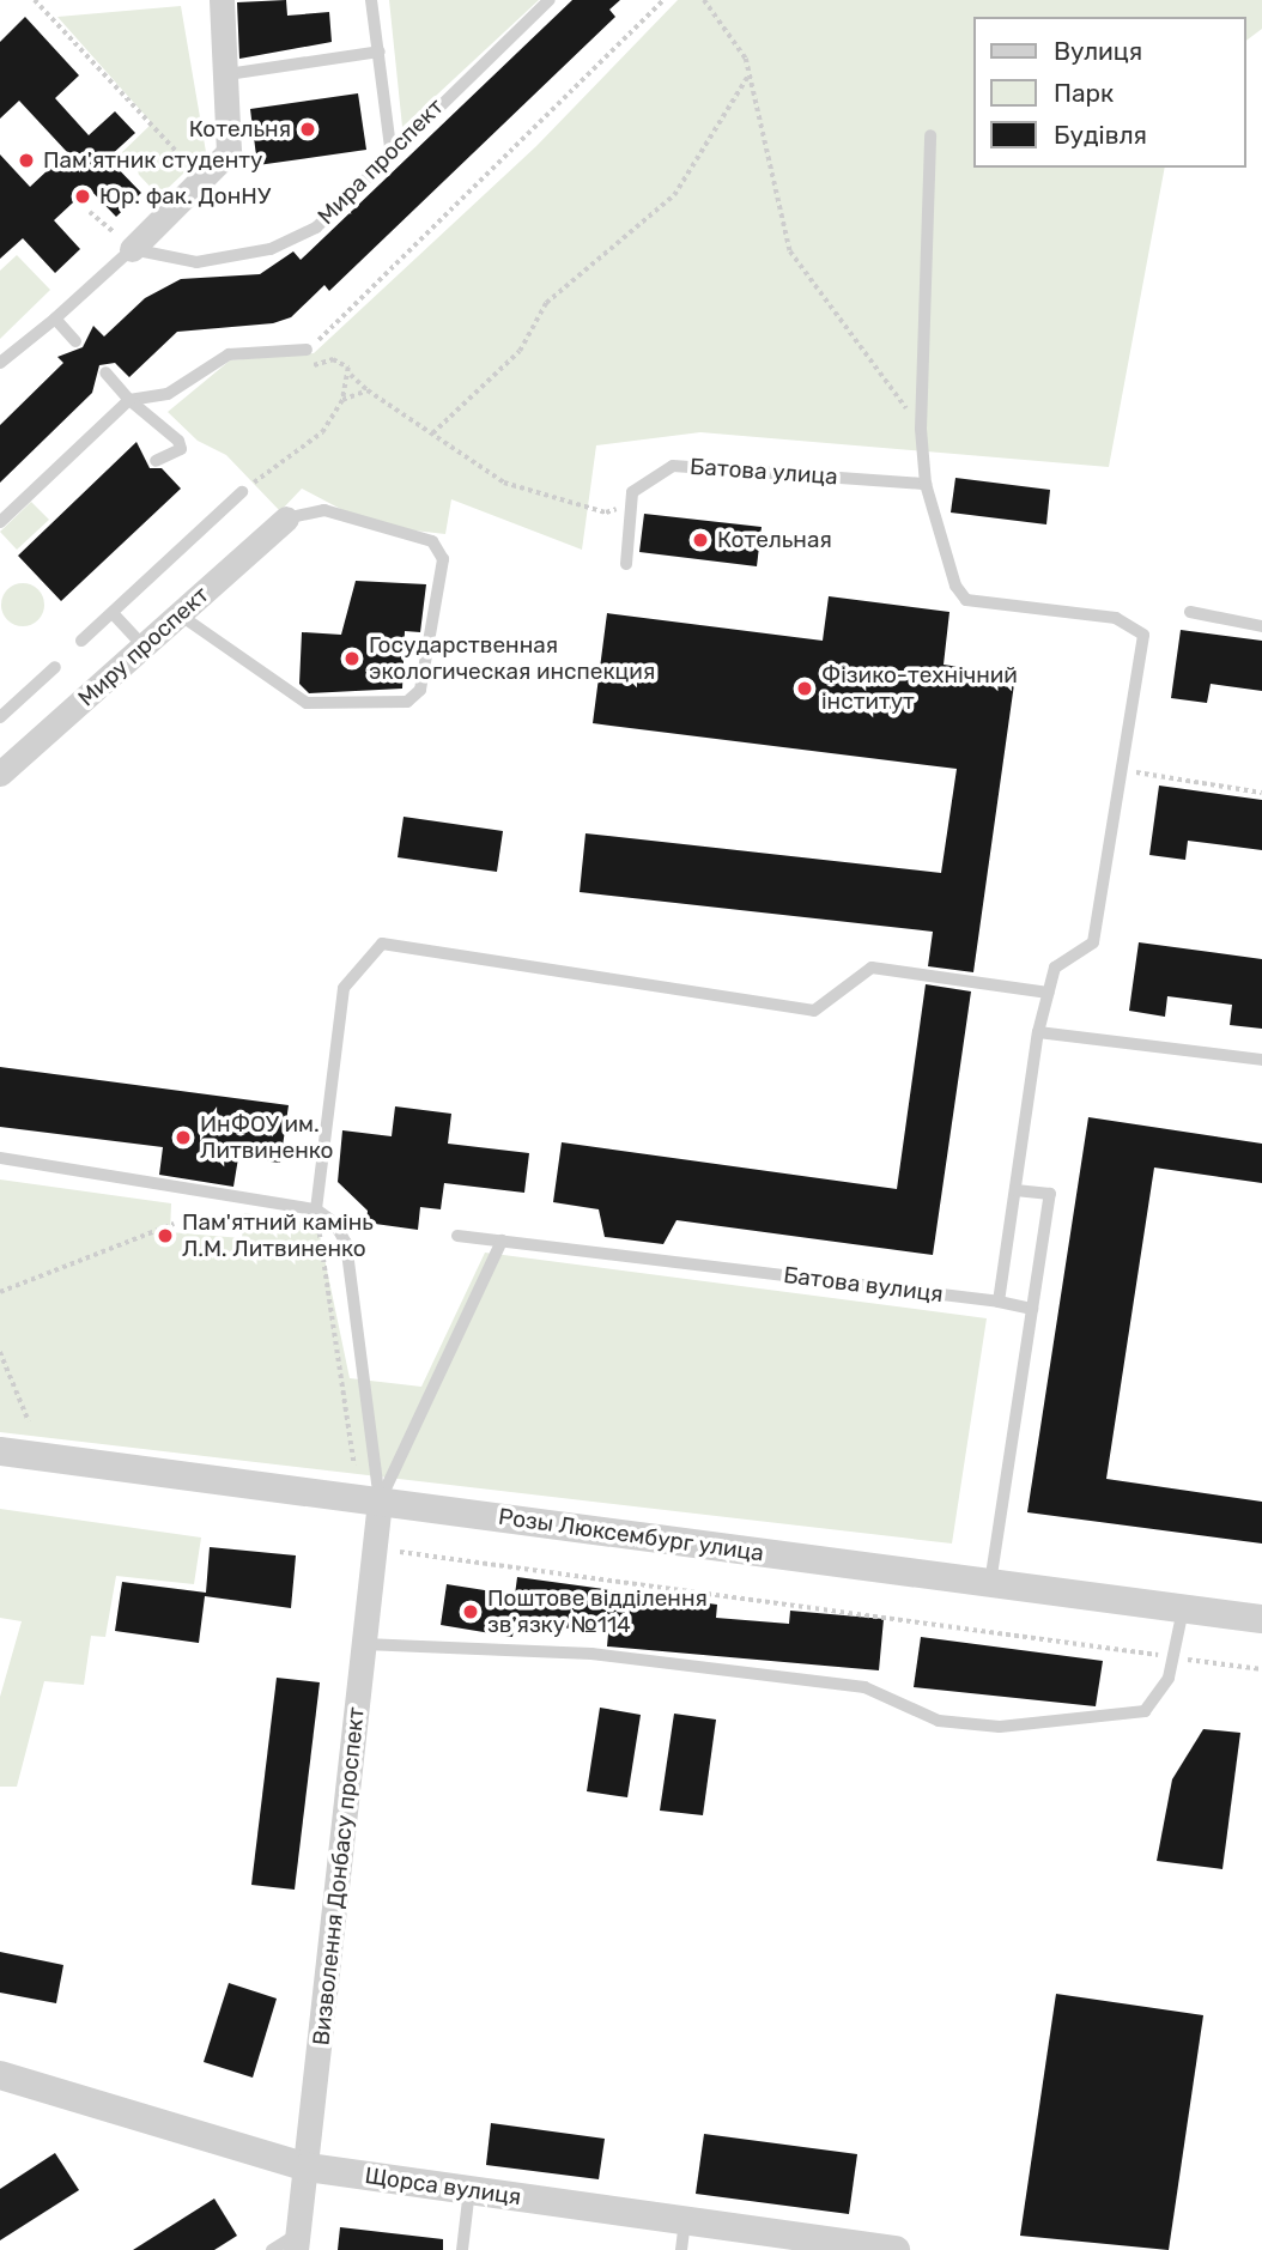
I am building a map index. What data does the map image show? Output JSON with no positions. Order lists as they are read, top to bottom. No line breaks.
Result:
{"streets":{"street":["Миру проспект","Розы Люксембург улица","Визволення Донбасу проспект","Щорса вулиця"],"lane":["Мира проспект","Батова улица","Батова вулиця"]},"crossings":[["Розы Люксембург улица","Визволення Донбасу проспект"],["Визволення Донбасу проспект","Щорса вулиця"]],"places":["Котельня","Пам'ятник студенту","Юр. фак. ДонНУ","Котельная","Государственная экологическая инспекция","Фізико-технічний інститут","ИнФОУ им. Литвиненко","Пам'ятний камінь Л.М. Литвиненко","Поштове відділення зв'язку №114"],"legend":["Вулиця","Парк","Будівля"]}
